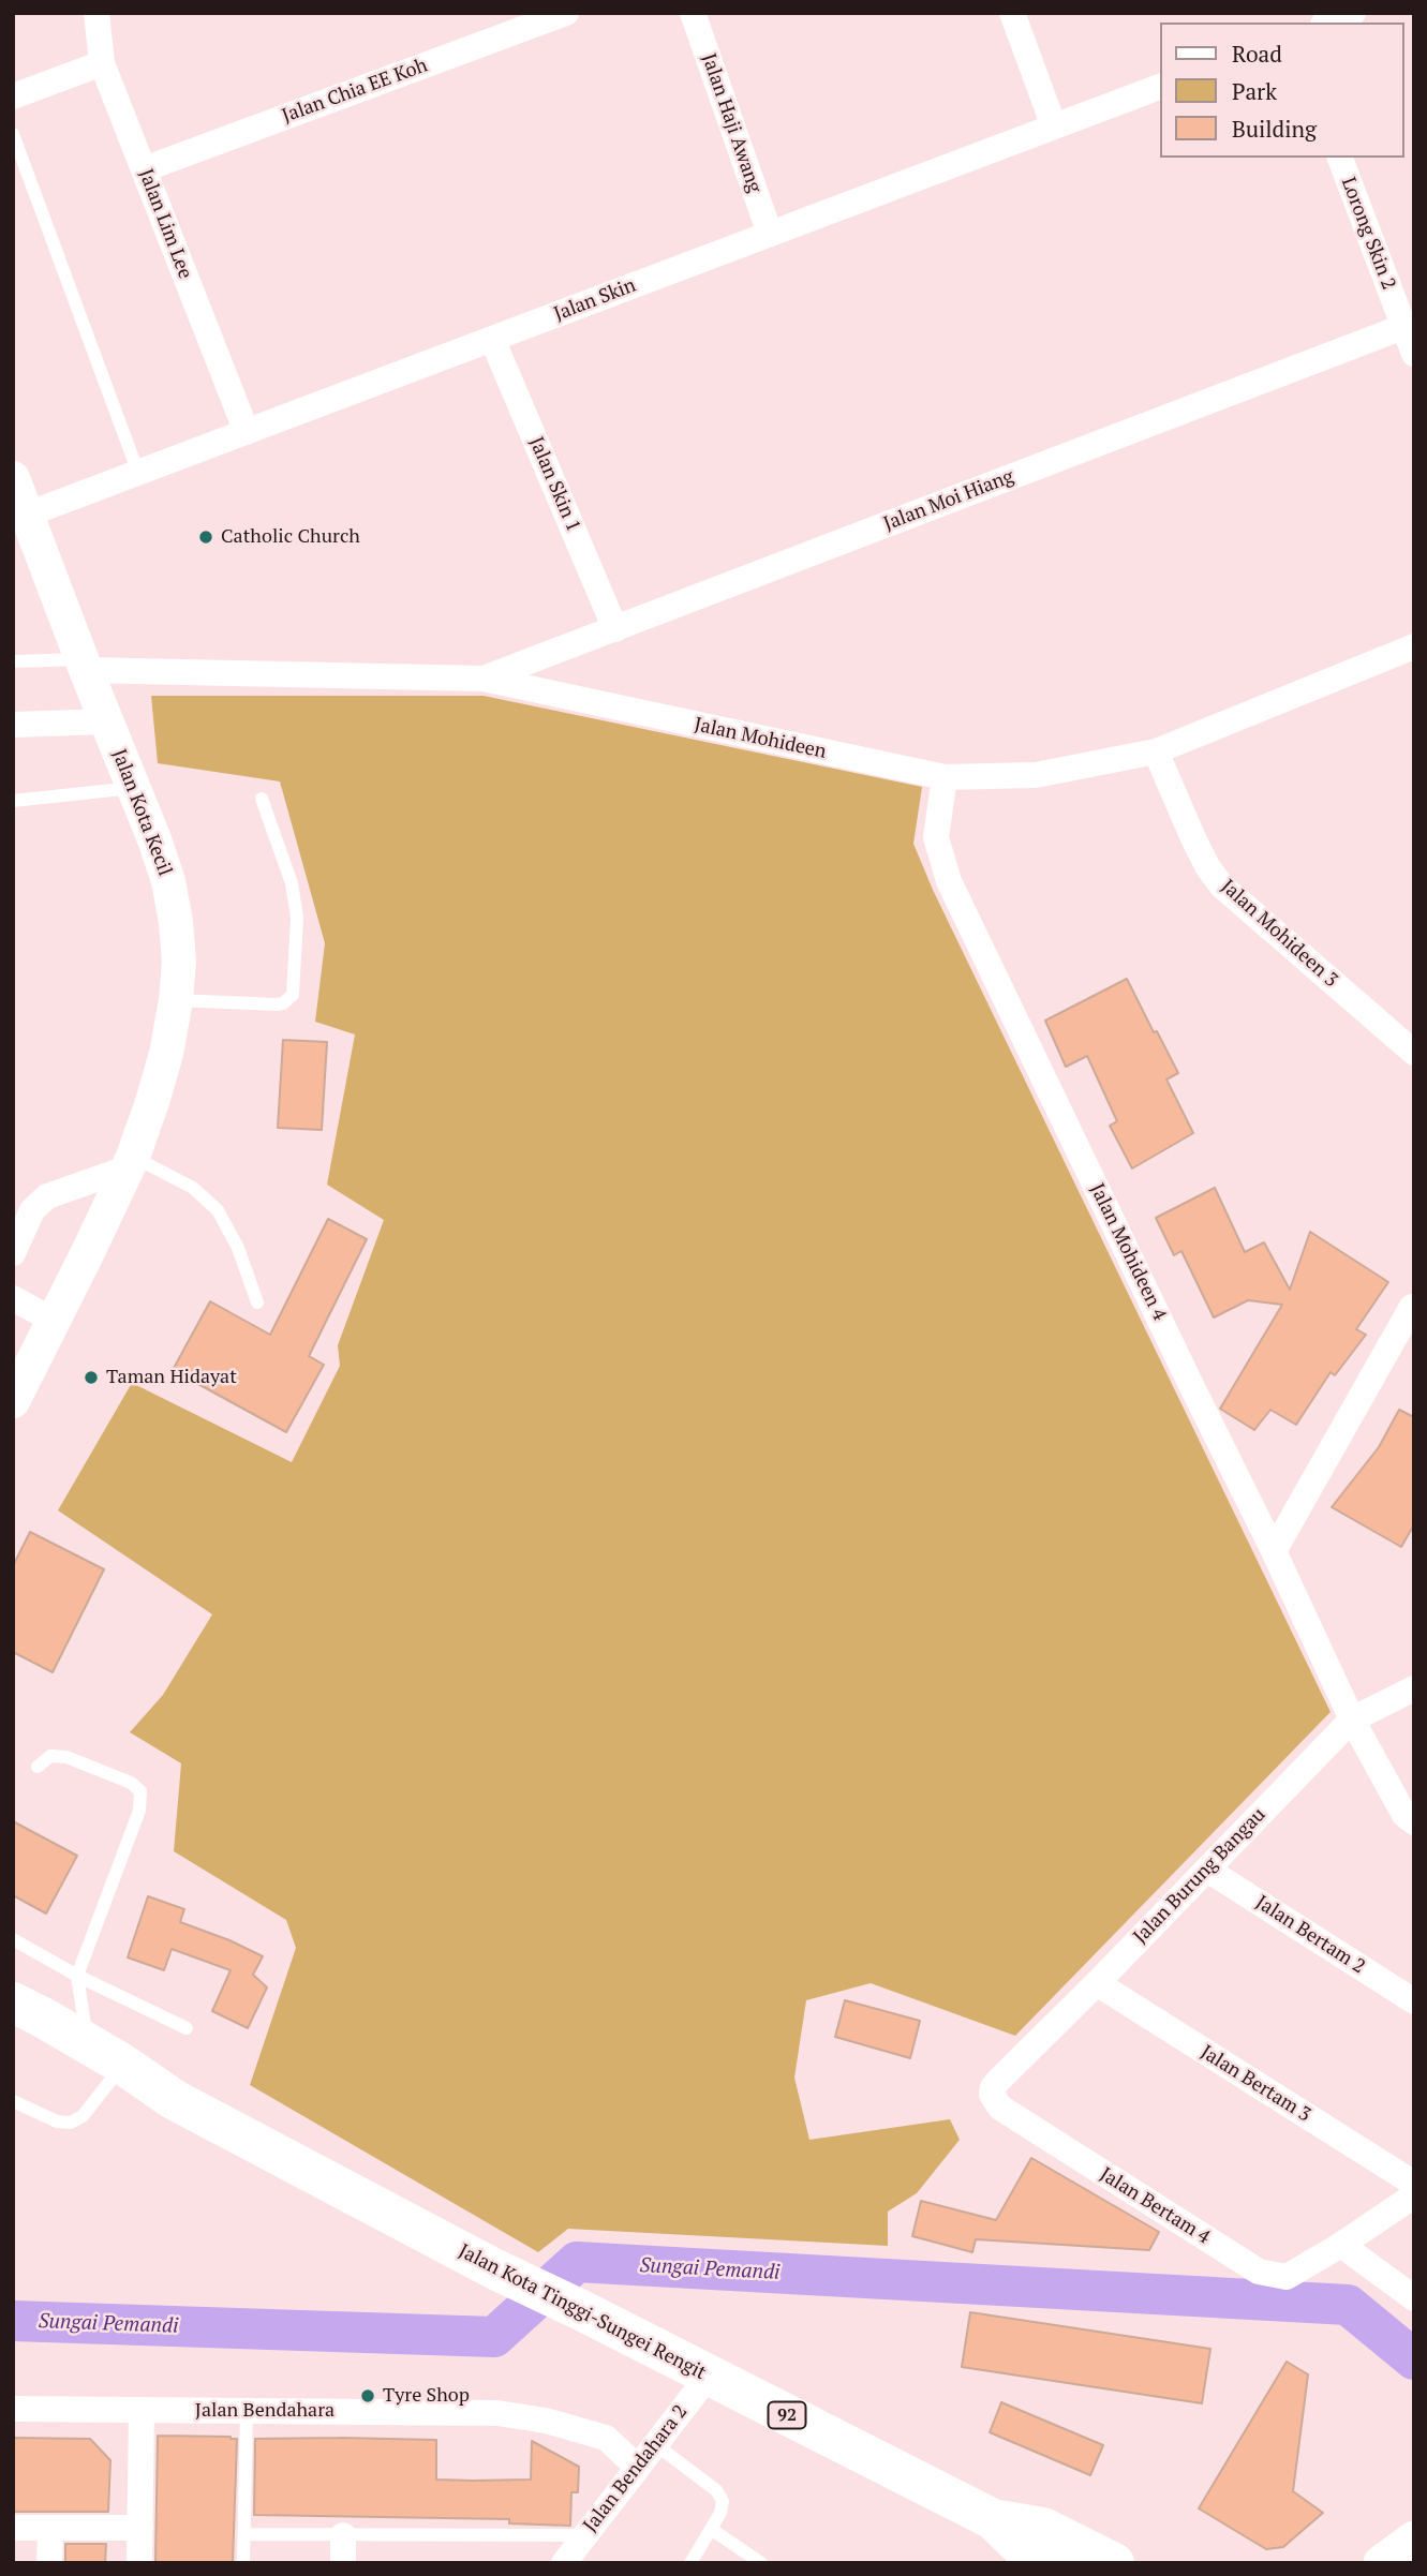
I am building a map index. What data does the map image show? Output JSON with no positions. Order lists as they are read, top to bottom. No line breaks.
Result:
{"streets":{"main road":["Jalan Kota Tinggi-Sungei Rengit","92"],"street":["Jalan Chia EE Koh","Jalan Haji Awang","Jalan Lim Lee","Lorong Skin 2","Jalan Skin","Jalan Skin 1","Jalan Moi Hiang","Jalan Mohideen","Jalan Kota Kecil","Jalan Mohideen 3","Jalan Mohideen 4","Jalan Burung Bangau","Jalan Bertam 2","Jalan Bertam 3","Jalan Bertam 4","Jalan Bendahara","Jalan Bendahara 2"]},"crossings":[["Jalan Chia EE Koh","Jalan Lim Lee"],["Jalan Haji Awang","Jalan Skin"],["Jalan Lim Lee","Jalan Skin"],["Lorong Skin 2","Jalan Moi Hiang"],["Jalan Skin","Jalan Skin 1"],["Jalan Skin","Jalan Kota Kecil"],["Jalan Skin 1","Jalan Moi Hiang"],["Jalan Moi Hiang","Jalan Mohideen"],["Jalan Mohideen","Jalan Kota Kecil"],["Jalan Mohideen","Jalan Mohideen 3"],["Jalan Mohideen","Jalan Mohideen 4"],["Jalan Mohideen 4","Jalan Burung Bangau"],["Jalan Burung Bangau","Jalan Bertam 2"],["Jalan Burung Bangau","Jalan Bertam 3"],["Jalan Burung Bangau","Jalan Bertam 4"],["Jalan Kota Tinggi-Sungei Rengit","92"],["Jalan Kota Tinggi-Sungei Rengit","Jalan Bendahara 2"],["Jalan Bendahara","Jalan Bendahara 2"]],"water":["Sungai Pemandi"],"places":["Catholic Church","Taman Hidayat","Tyre Shop"],"legend":["Road","Park","Building"]}
